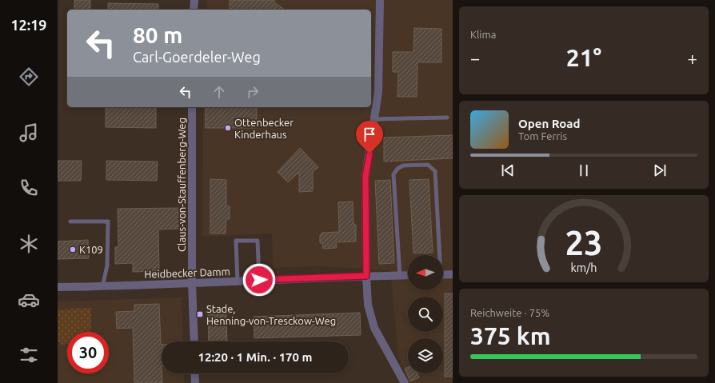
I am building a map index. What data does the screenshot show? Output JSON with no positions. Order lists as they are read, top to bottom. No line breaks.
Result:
{"streets":{"street":["Claus-von-Stauffenberg-Weg","Heidbecker Damm"]},"crossings":[["Claus-von-Stauffenberg-Weg","Heidbecker Damm"]],"places":{"other":["Ottenbecker Kinderhaus","K109"],"transit":["Stade, Henning-von-Tresckow-Weg"]},"north":"left","page":{"tabs":"12:19","tile":["Klima",["Reichweite · 75%","375 km"]],"turn":["80 m","Carl-Goerdeler-Weg"],"heat":["−","21°","+"],"song":["Open Road","Tom Ferris"],"limit":"30","trip":"12:20 · 1 Min. · 170 m","gauge":["23","km/h"]}}
